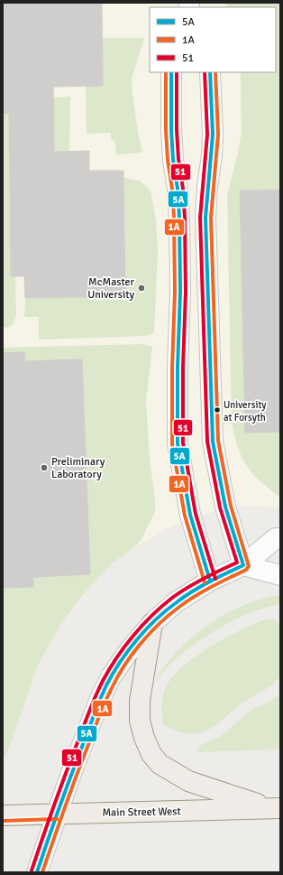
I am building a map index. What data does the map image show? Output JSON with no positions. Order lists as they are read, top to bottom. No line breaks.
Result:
{"streets":{"main road":["Main Street West"]},"places":["McMaster University","University at Forsyth","Preliminary Laboratory"],"lines":["transit line 5A","transit line 1A","transit line 51"],"legend":["5A","1A","51"]}
